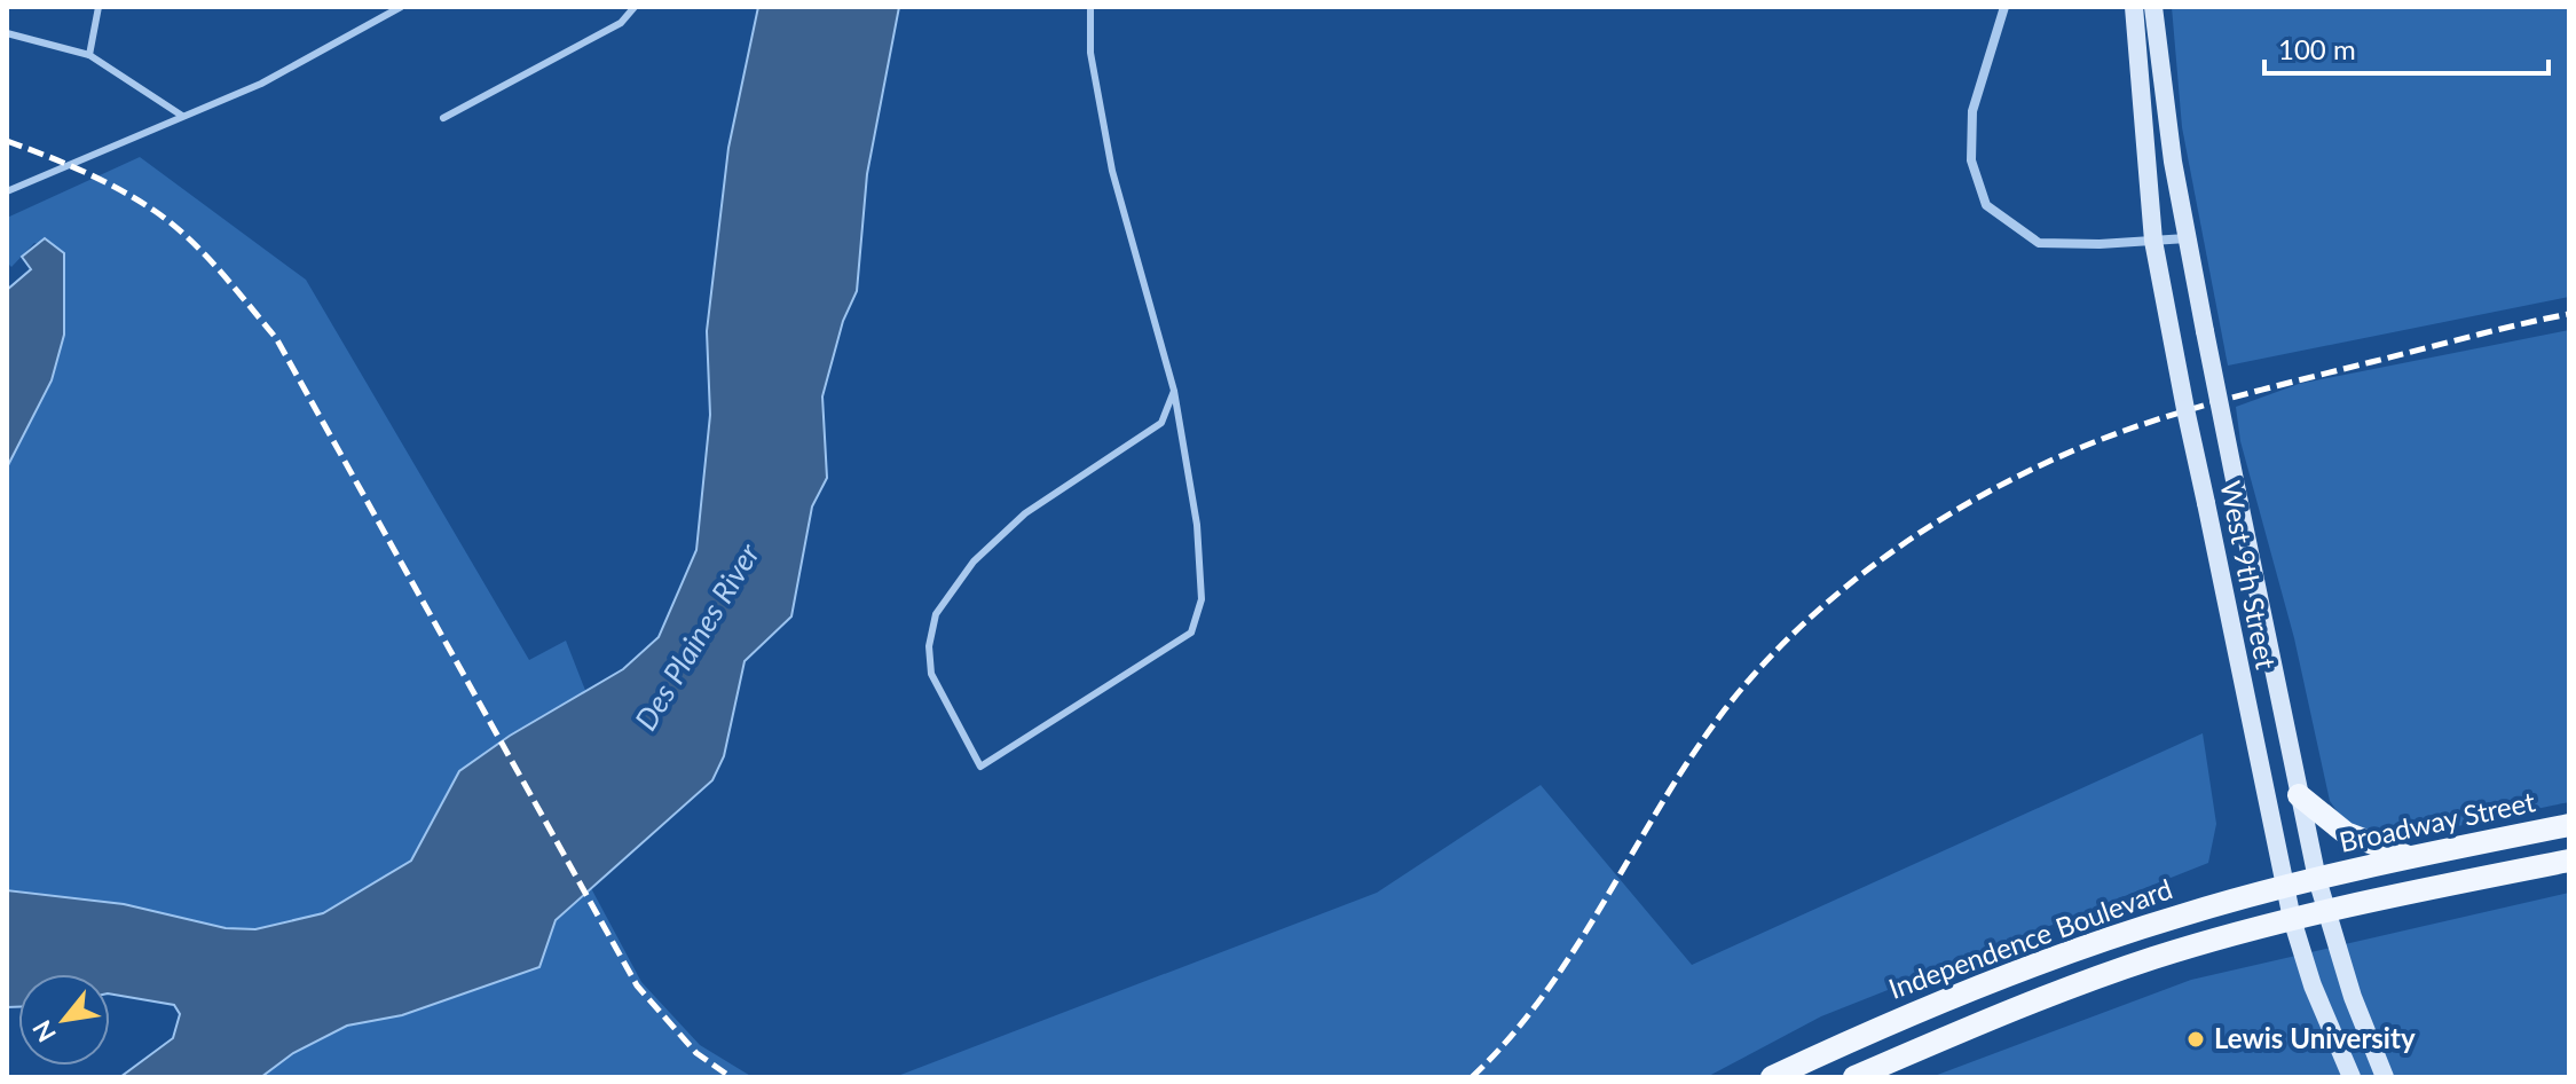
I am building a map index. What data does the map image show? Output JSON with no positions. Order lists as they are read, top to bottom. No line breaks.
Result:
{"streets":{"main road":["West 9th Street","Broadway Street","Independence Boulevard"]},"crossings":[["West 9th Street","Broadway Street"],["West 9th Street","Independence Boulevard"],["Broadway Street","Independence Boulevard"]],"water":["Des Plaines River"],"places":["Lewis University"],"scale_bar":"100 m","north":"bottom left"}
